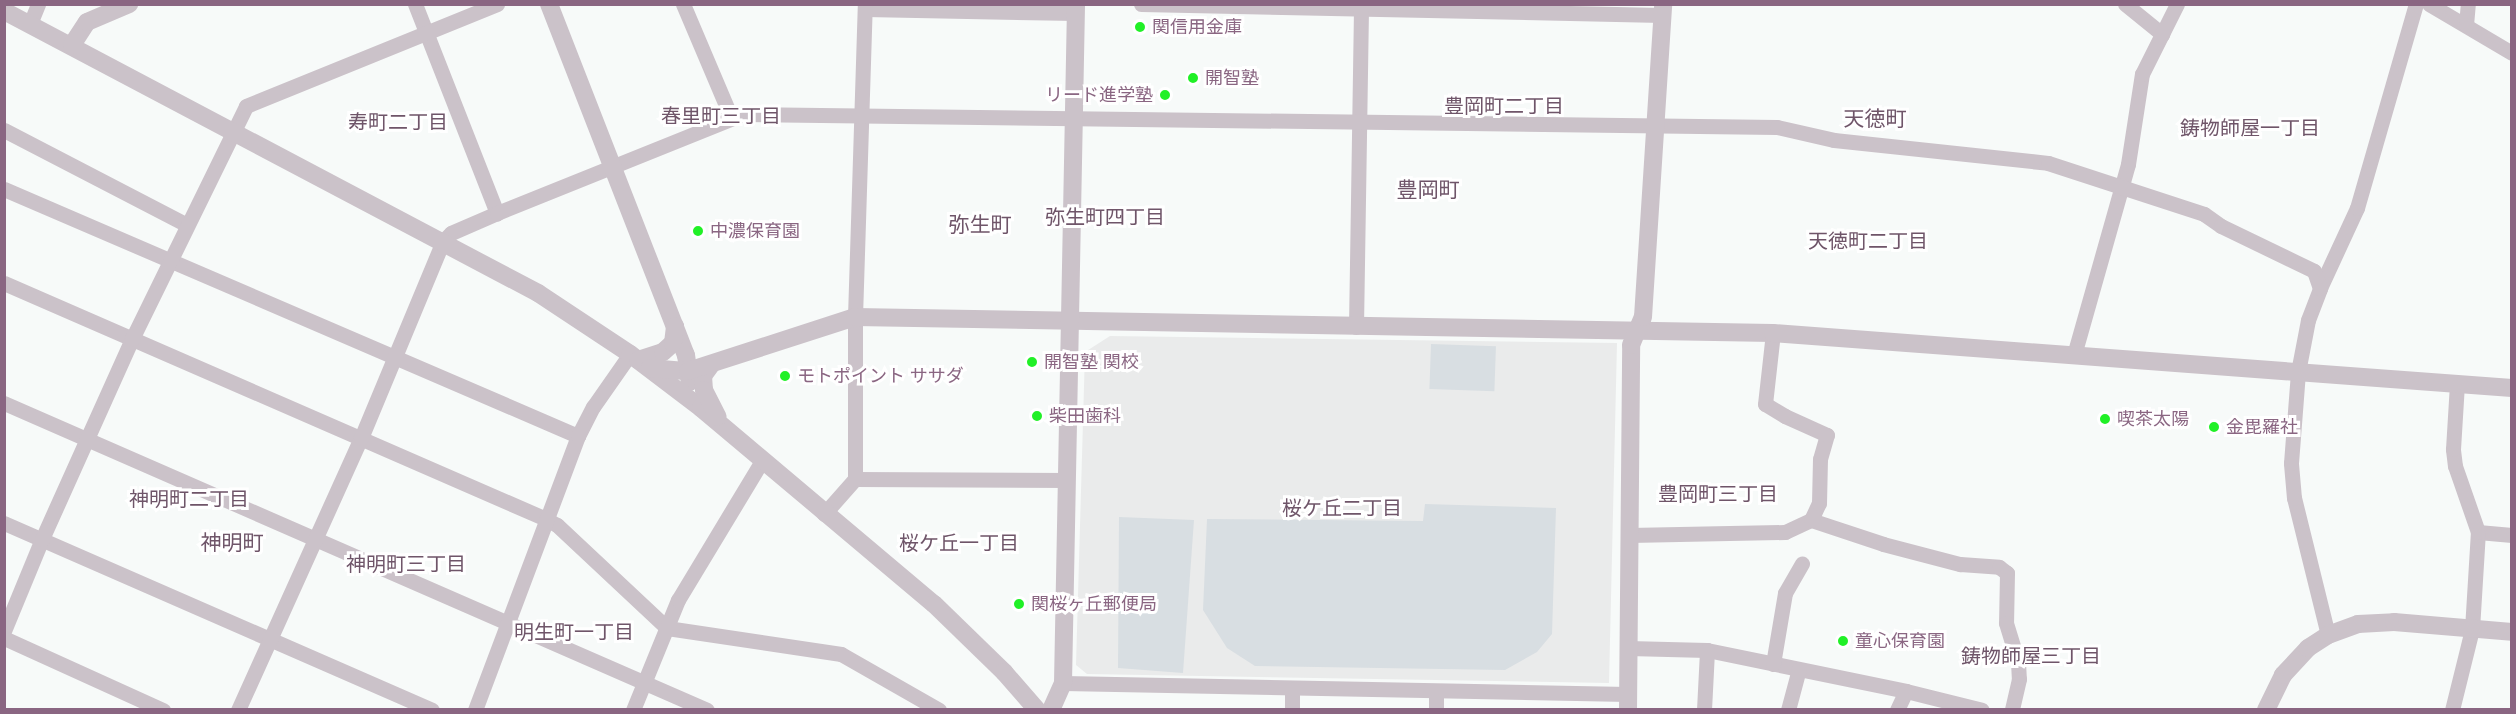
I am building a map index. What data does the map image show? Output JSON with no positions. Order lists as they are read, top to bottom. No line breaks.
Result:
{"districts":["豊岡町二丁目","春里町三丁目","天徳町","寿町二丁目","鋳物師屋一丁目","豊岡町","弥生町四丁目","弥生町","天徳町二丁目","豊岡町三丁目","神明町二丁目","桜ケ丘二丁目","神明町","桜ケ丘一丁目","神明町三丁目","明生町一丁目","鋳物師屋三丁目"],"places":["関信用金庫","開智塾","リード進学塾","中濃保育園","開智塾 関校","モトポイント ササダ","柴田歯科","喫茶太陽","金毘羅社","関桜ヶ丘郵便局","童心保育園"]}
